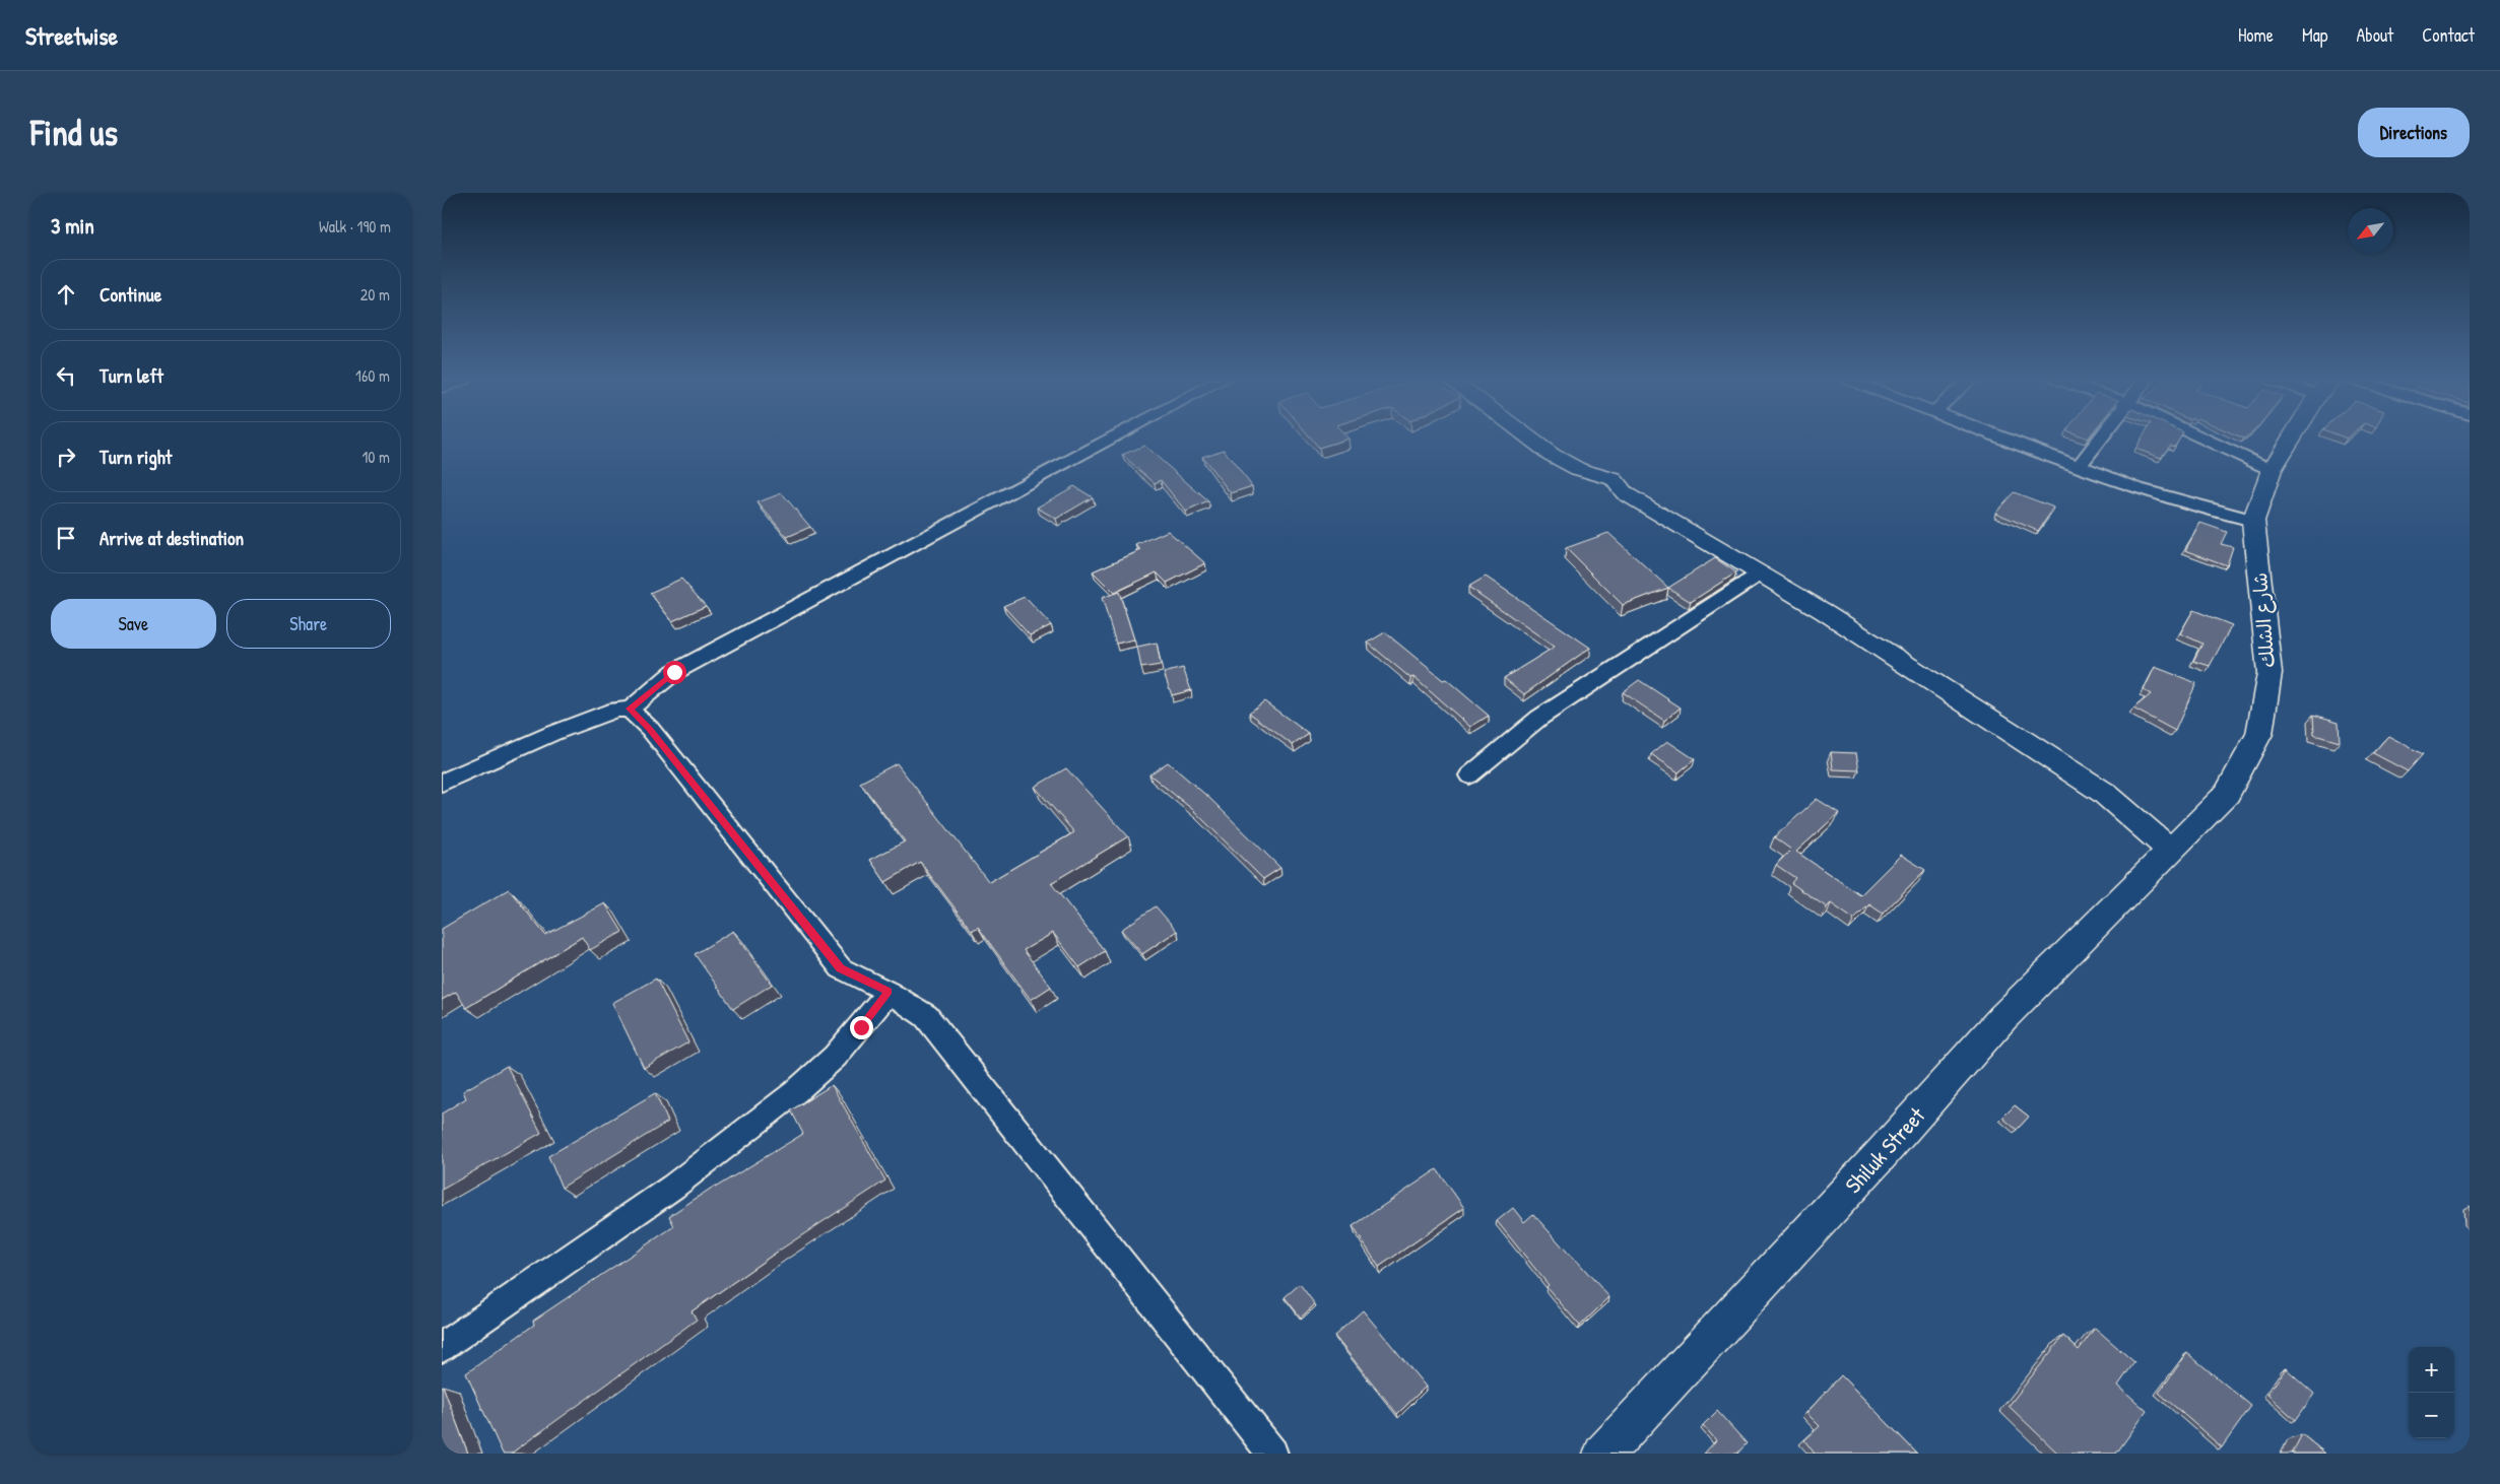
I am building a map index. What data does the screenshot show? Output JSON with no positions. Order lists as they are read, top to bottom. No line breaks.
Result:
{"streets":{"street":["شارع الشلك","Shiluk Street"]},"crossings":[["شارع الشلك","Shiluk Street"]],"north":"bottom left","page":{"header":"Streetwise","nav":["Home","Map","About","Contact"],"buttons":["Directions",["Save","Share"]],"title":"Find us","heading":["3 min","Walk · 190 m"],"list":[["Continue","20 m"],["Turn left","160 m"],["Turn right","10 m"],"Arrive at destination"],"map_buttons":["+","−"]}}
